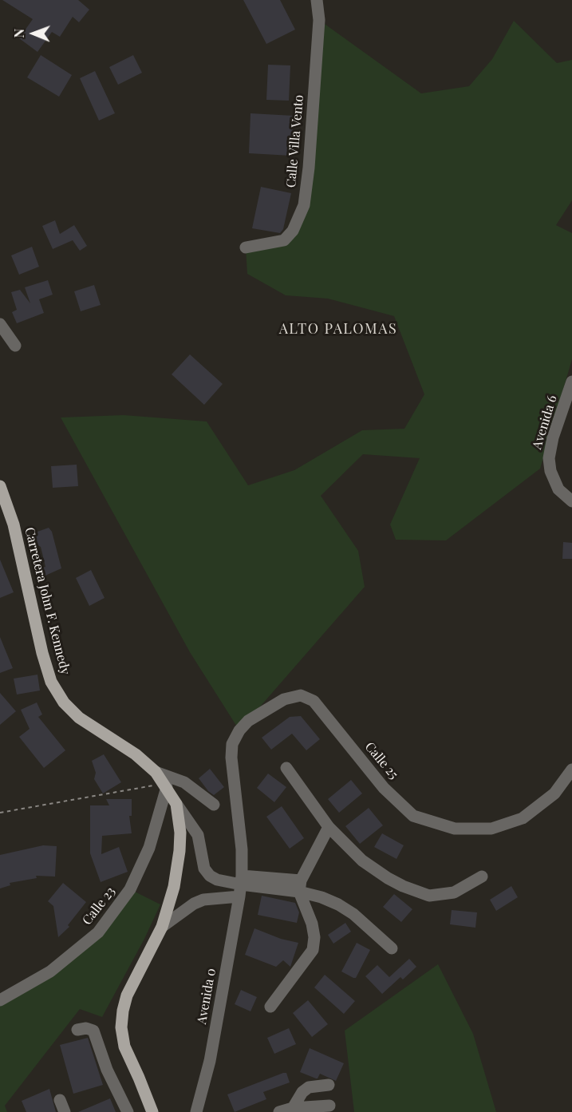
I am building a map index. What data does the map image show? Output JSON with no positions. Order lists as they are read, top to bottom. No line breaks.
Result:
{"streets":{"main road":["Carretera John F. Kennedy"],"street":["Calle Villa Vento","Avenida 6","Calle 25","Calle 23","Avenida 0"]},"crossings":[["Carretera John F. Kennedy","Calle 23"],["Calle 25","Avenida 0"]],"districts":["ALTO PALOMAS"],"north":"left"}
